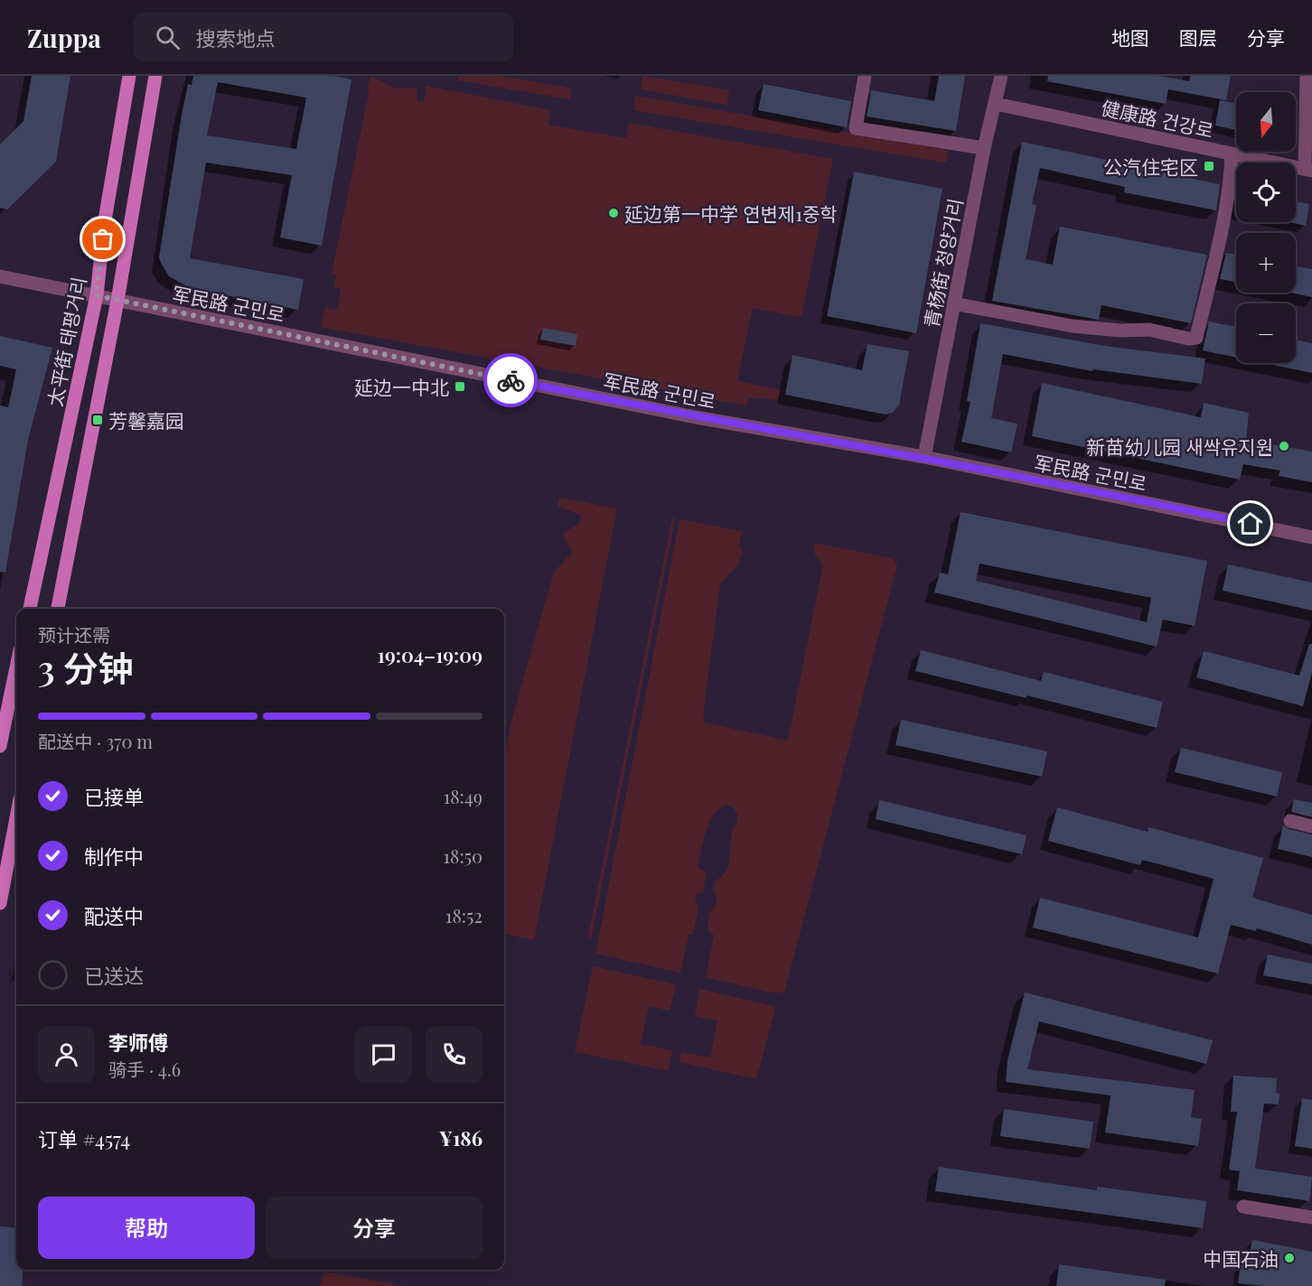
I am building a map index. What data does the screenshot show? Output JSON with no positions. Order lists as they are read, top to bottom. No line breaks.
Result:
{"streets":{"main road":["太平街 태평거리"],"street":["健康路 건강로","青杨街 청양거리","军民路 군민로"]},"crossings":[["健康路 건강로","青杨街 청양거리"],["青杨街 청양거리","军民路 군민로"],["军民路 군민로","太平街 태평거리"]],"places":{"transit":["公汽住宅区","延边一中北","芳馨嘉园"],"other":["延边第一中学 연변제1중학","新苗幼儿园 새싹유지원","中国石油"]},"north":"bottom","page":{"header":"Zuppa","search":"搜索地点","nav":["地图","图层","分享"],"map_buttons":["+","−"],"heading":["3 分钟","预计还需","19:04–19:09"],"panel":["李师傅","骑手 · 4.6","订单 #4574","¥186"],"bar":"配送中 · 370 m","list":[["已接单","18:49"],["制作中","18:50"],["配送中","18:52"],"已送达"],"buttons":["帮助","分享"]}}
